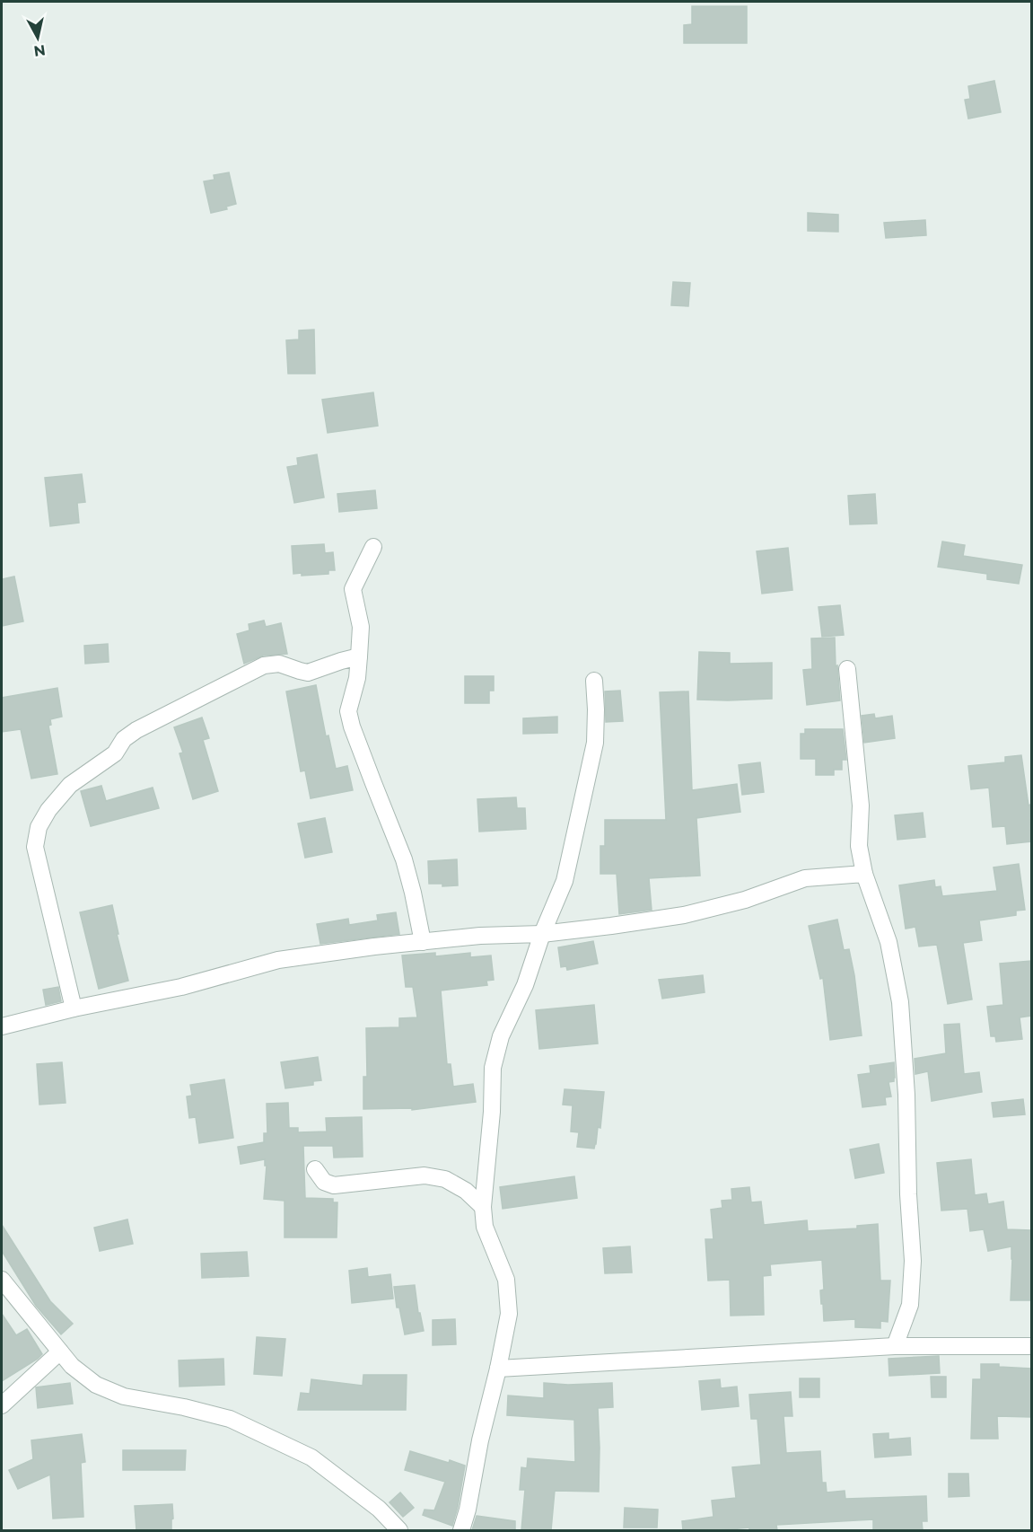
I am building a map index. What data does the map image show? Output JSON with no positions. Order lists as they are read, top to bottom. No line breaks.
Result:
{"north":"bottom"}
